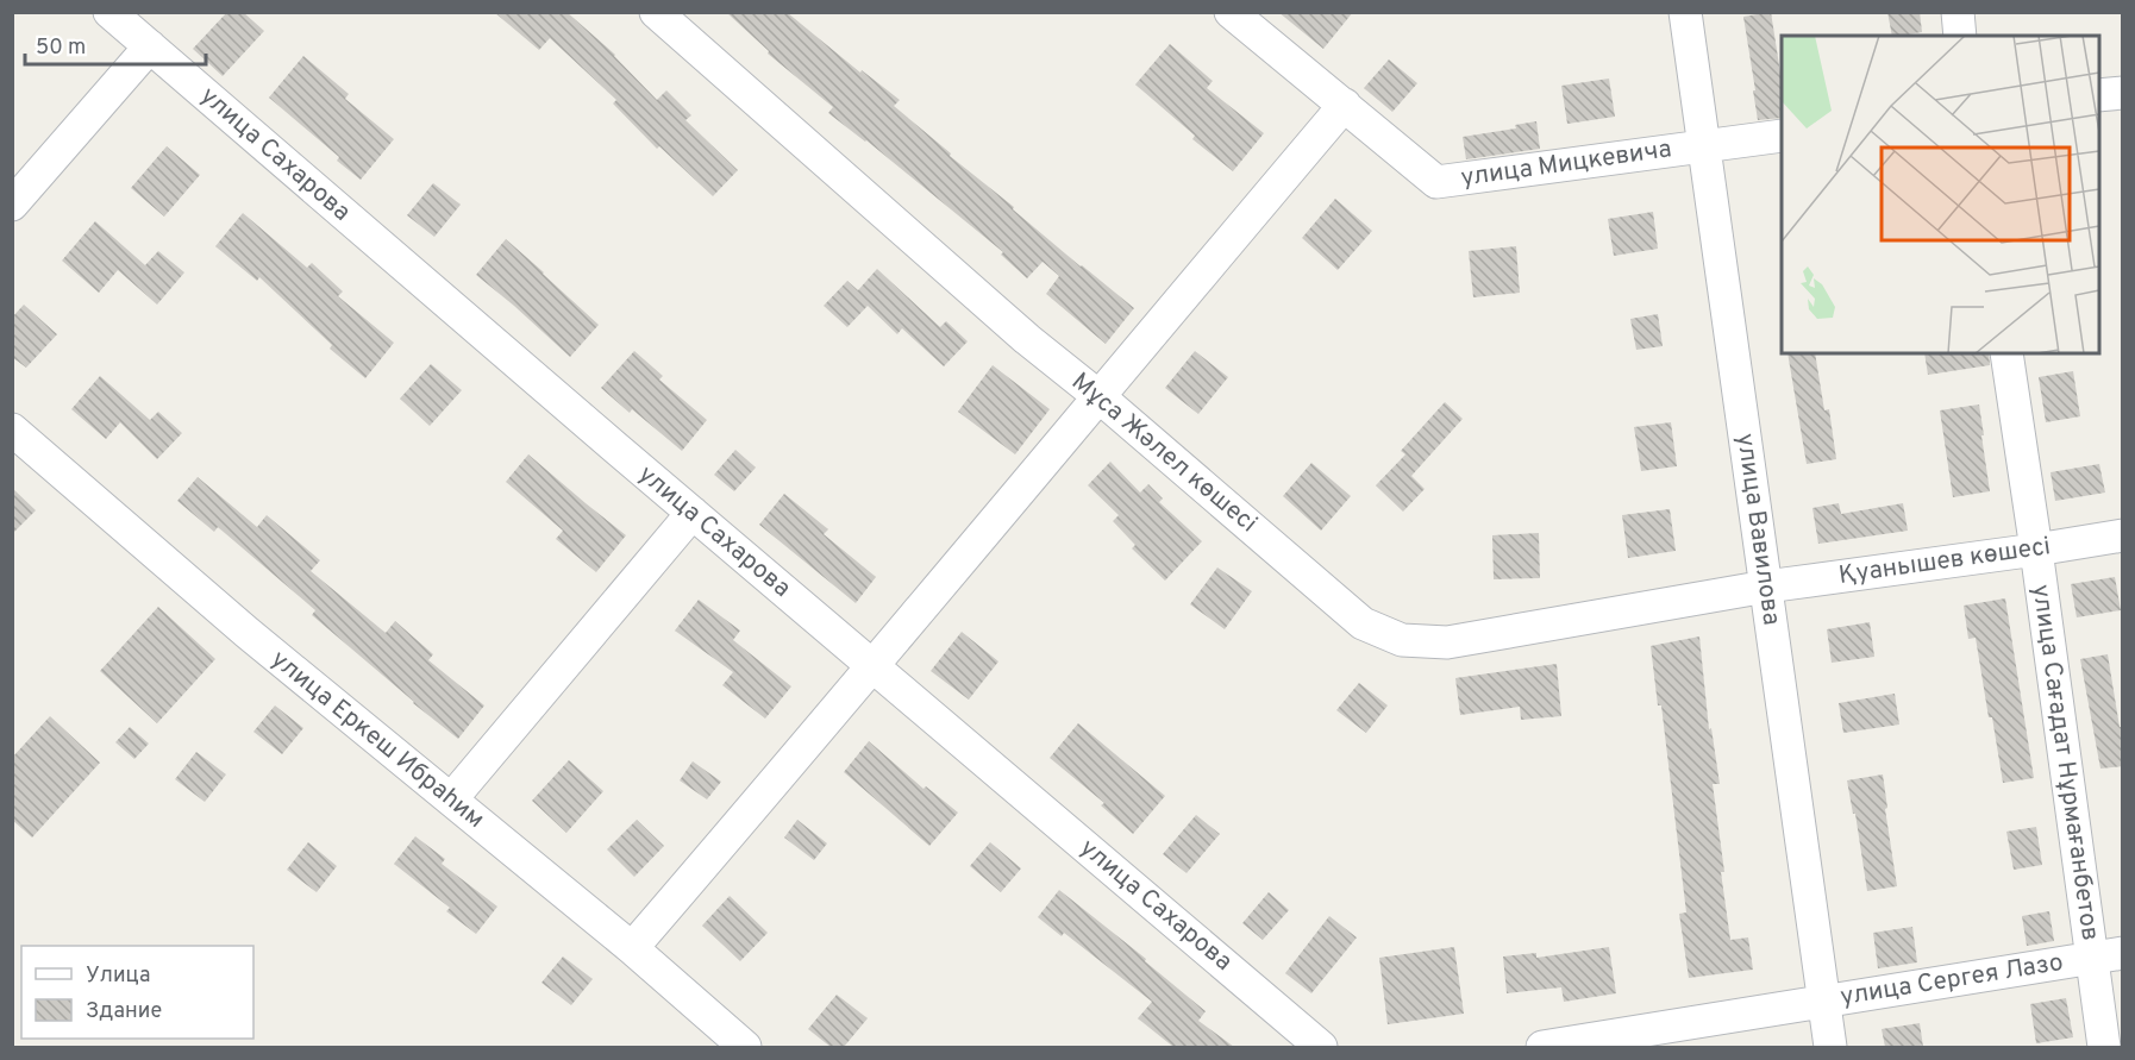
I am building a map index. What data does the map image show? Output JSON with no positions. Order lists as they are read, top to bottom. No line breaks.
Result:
{"streets":{"street":["улица Сахарова","улица Мицкевича","Мұса Жәлел көшесі","улица Вавилова","Қуанышев көшесі","улица Еркеш Ибраһим","улица Сағадат Нұрмағанбетов","улица Сергея Лазо"]},"crossings":[["улица Мицкевича","улица Вавилова"],["Мұса Жәлел көшесі","улица Вавилова"],["Мұса Жәлел көшесі","Қуанышев көшесі"],["улица Вавилова","Қуанышев көшесі"],["улица Вавилова","улица Сергея Лазо"],["Қуанышев көшесі","улица Сағадат Нұрмағанбетов"],["улица Сағадат Нұрмағанбетов","улица Сергея Лазо"]],"legend":["Улица","Здание"],"scale_bar":"50 m"}
